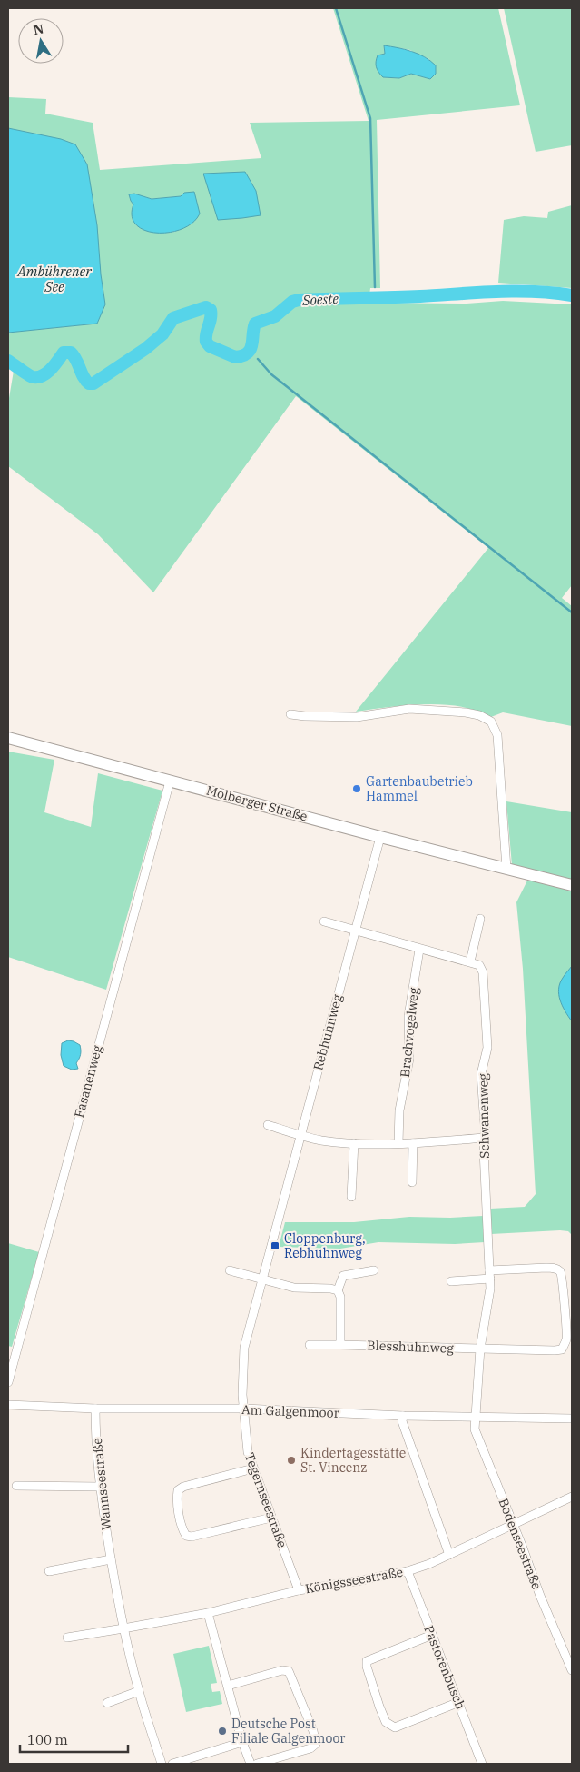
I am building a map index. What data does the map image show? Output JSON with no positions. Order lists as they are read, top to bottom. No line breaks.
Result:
{"streets":{"main road":["Molberger Straße"],"street":["Rebhuhnweg","Brachvogelweg","Fasanenweg","Schwanenweg","Blesshuhnweg","Am Galgenmoor","Wannseestraße","Tegernseestraße","Bodenseestraße","Königsseestraße","Pastorenbusch"]},"crossings":[["Molberger Straße","Rebhuhnweg"],["Molberger Straße","Fasanenweg"],["Rebhuhnweg","Am Galgenmoor"],["Rebhuhnweg","Tegernseestraße"],["Schwanenweg","Blesshuhnweg"],["Schwanenweg","Am Galgenmoor"],["Schwanenweg","Bodenseestraße"],["Am Galgenmoor","Wannseestraße"],["Am Galgenmoor","Tegernseestraße"],["Am Galgenmoor","Bodenseestraße"],["Wannseestraße","Königsseestraße"],["Tegernseestraße","Königsseestraße"],["Bodenseestraße","Königsseestraße"],["Königsseestraße","Pastorenbusch"]],"water":["Ambührener See","Soeste"],"places":{"other":["Gartenbaubetrieb Hammel","Kindertagesstätte St. Vincenz","Deutsche Post Filiale Galgenmoor"],"transit":["Cloppenburg, Rebhuhnweg"]},"scale_bar":"100 m","north":"top"}
